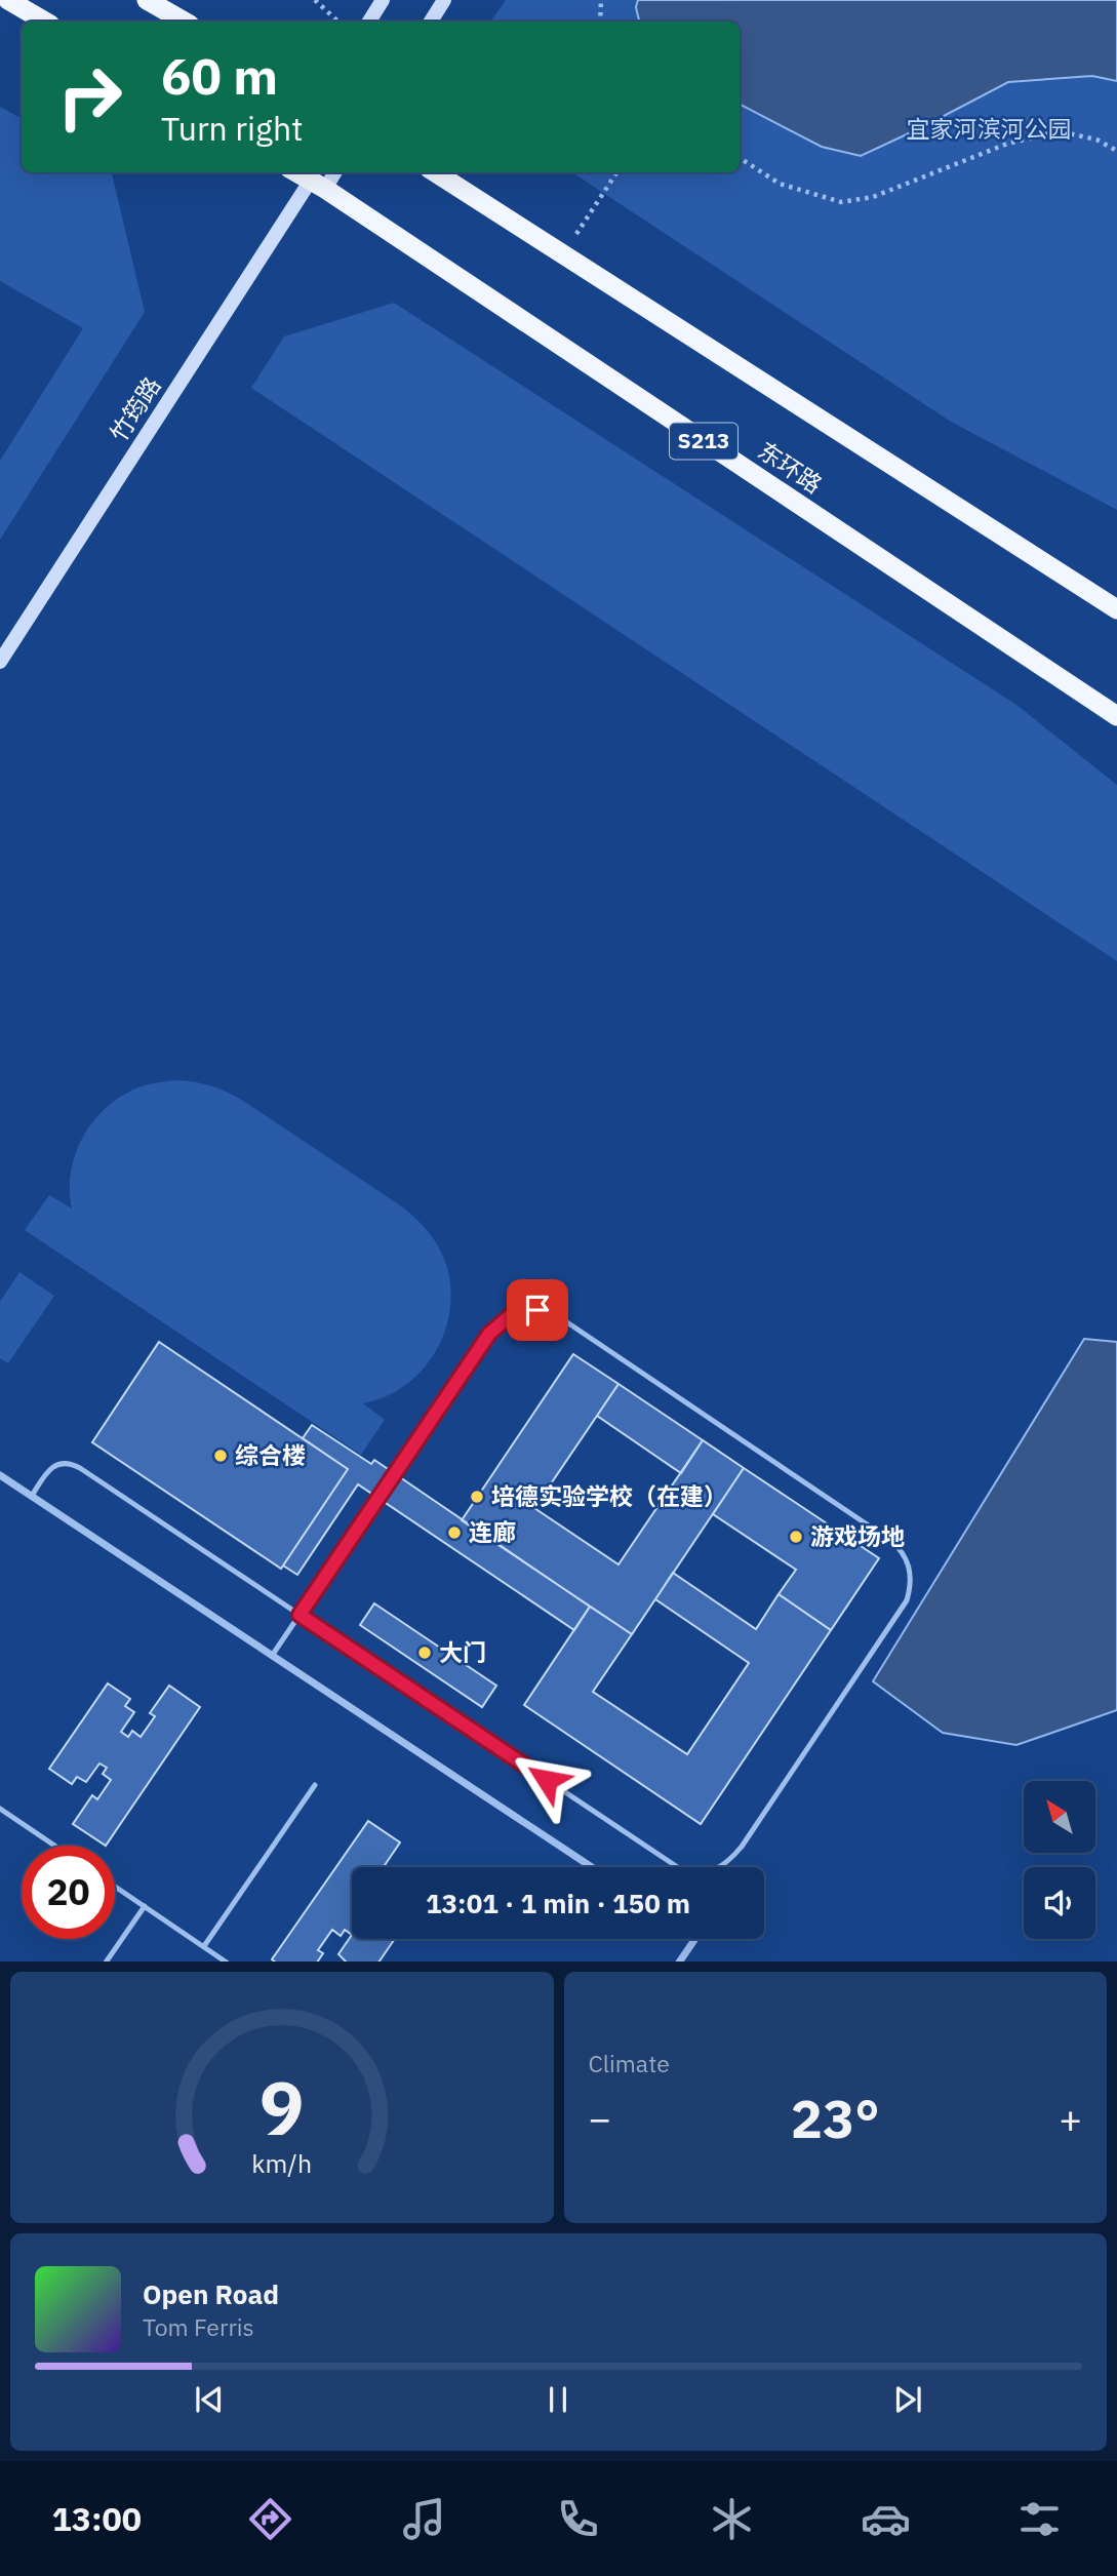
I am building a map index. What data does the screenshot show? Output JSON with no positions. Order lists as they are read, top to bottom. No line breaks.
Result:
{"streets":{"highway":["S213","东环路"],"main road":["竹筠路"]},"crossings":[["竹筠路","东环路"]],"parks":["宜家河滨河公园"],"places":["综合楼","培德实验学校（在建）","连廊","游戏场地","大门"],"north":"top left","page":{"turn":["60 m","Turn right"],"limit":"20","trip":"13:01 · 1 min · 150 m","tile":"Climate","heat":["−","23°","+"],"song":["Open Road","Tom Ferris"],"tabs":"13:00","gauge":["9","km/h"]}}
